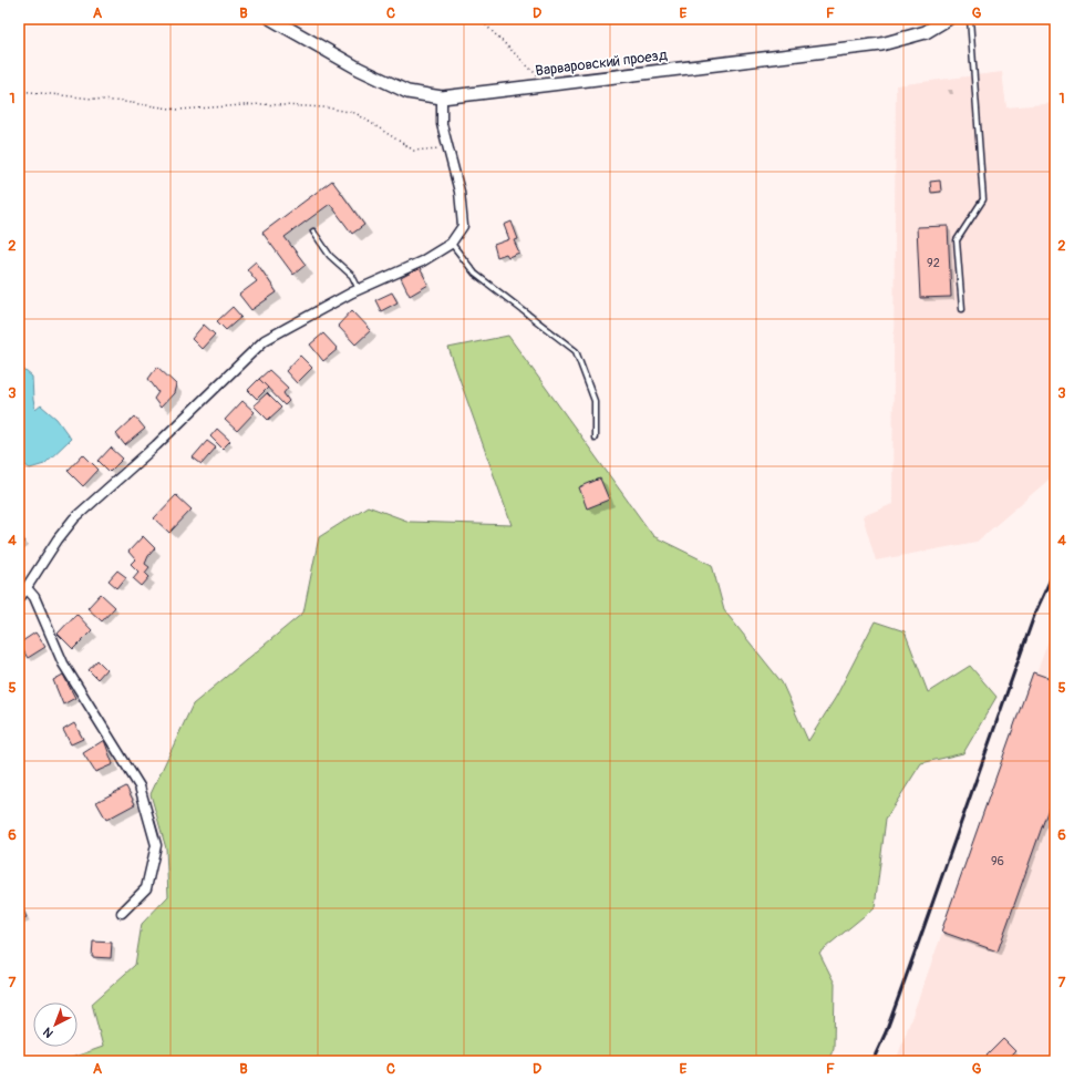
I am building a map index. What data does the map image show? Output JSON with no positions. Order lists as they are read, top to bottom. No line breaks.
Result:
{"streets":{"street":["Варваровский проезд"]},"house_numbers":["92","96"],"north":"bottom left","grid":{"columns":["A","B","C","D","E","F","G"],"rows":["1","2","3","4","5","6","7"]}}
